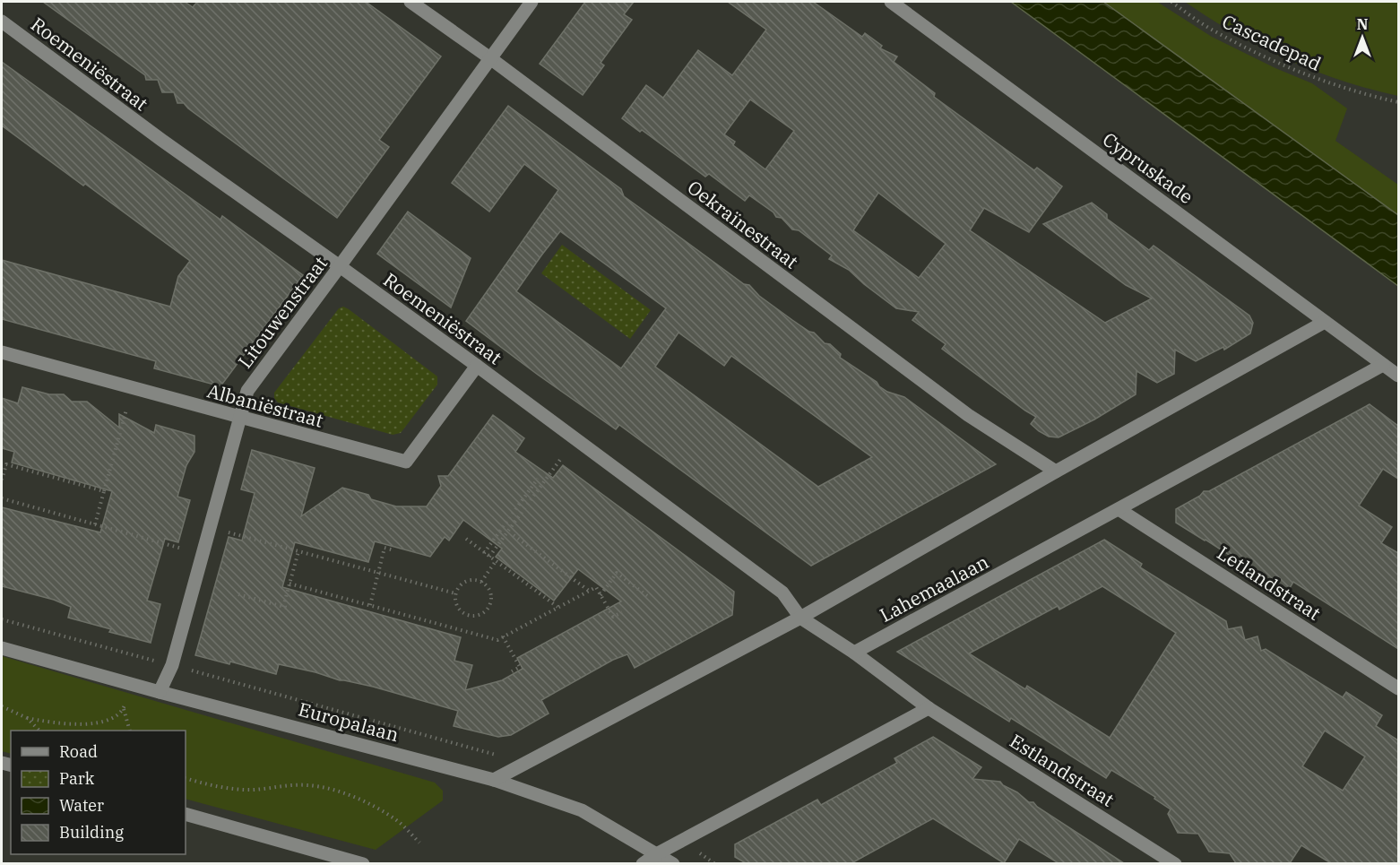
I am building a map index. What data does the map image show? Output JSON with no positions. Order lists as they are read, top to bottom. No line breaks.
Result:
{"streets":{"street":["Roemeniëstraat","Cypruskade","Oekraïnestraat","Litouwenstraat","Albaniëstraat","Letlandstraat","Lahemaalaan","Europalaan","Estlandstraat"],"path":["Cascadepad"]},"crossings":[["Roemeniëstraat","Litouwenstraat"],["Roemeniëstraat","Albaniëstraat"],["Roemeniëstraat","Lahemaalaan"],["Cypruskade","Lahemaalaan"],["Oekraïnestraat","Litouwenstraat"],["Oekraïnestraat","Lahemaalaan"],["Litouwenstraat","Albaniëstraat"],["Litouwenstraat","Europalaan"],["Letlandstraat","Lahemaalaan"],["Lahemaalaan","Europalaan"]],"legend":["Road","Park","Water","Building"],"north":"top"}
